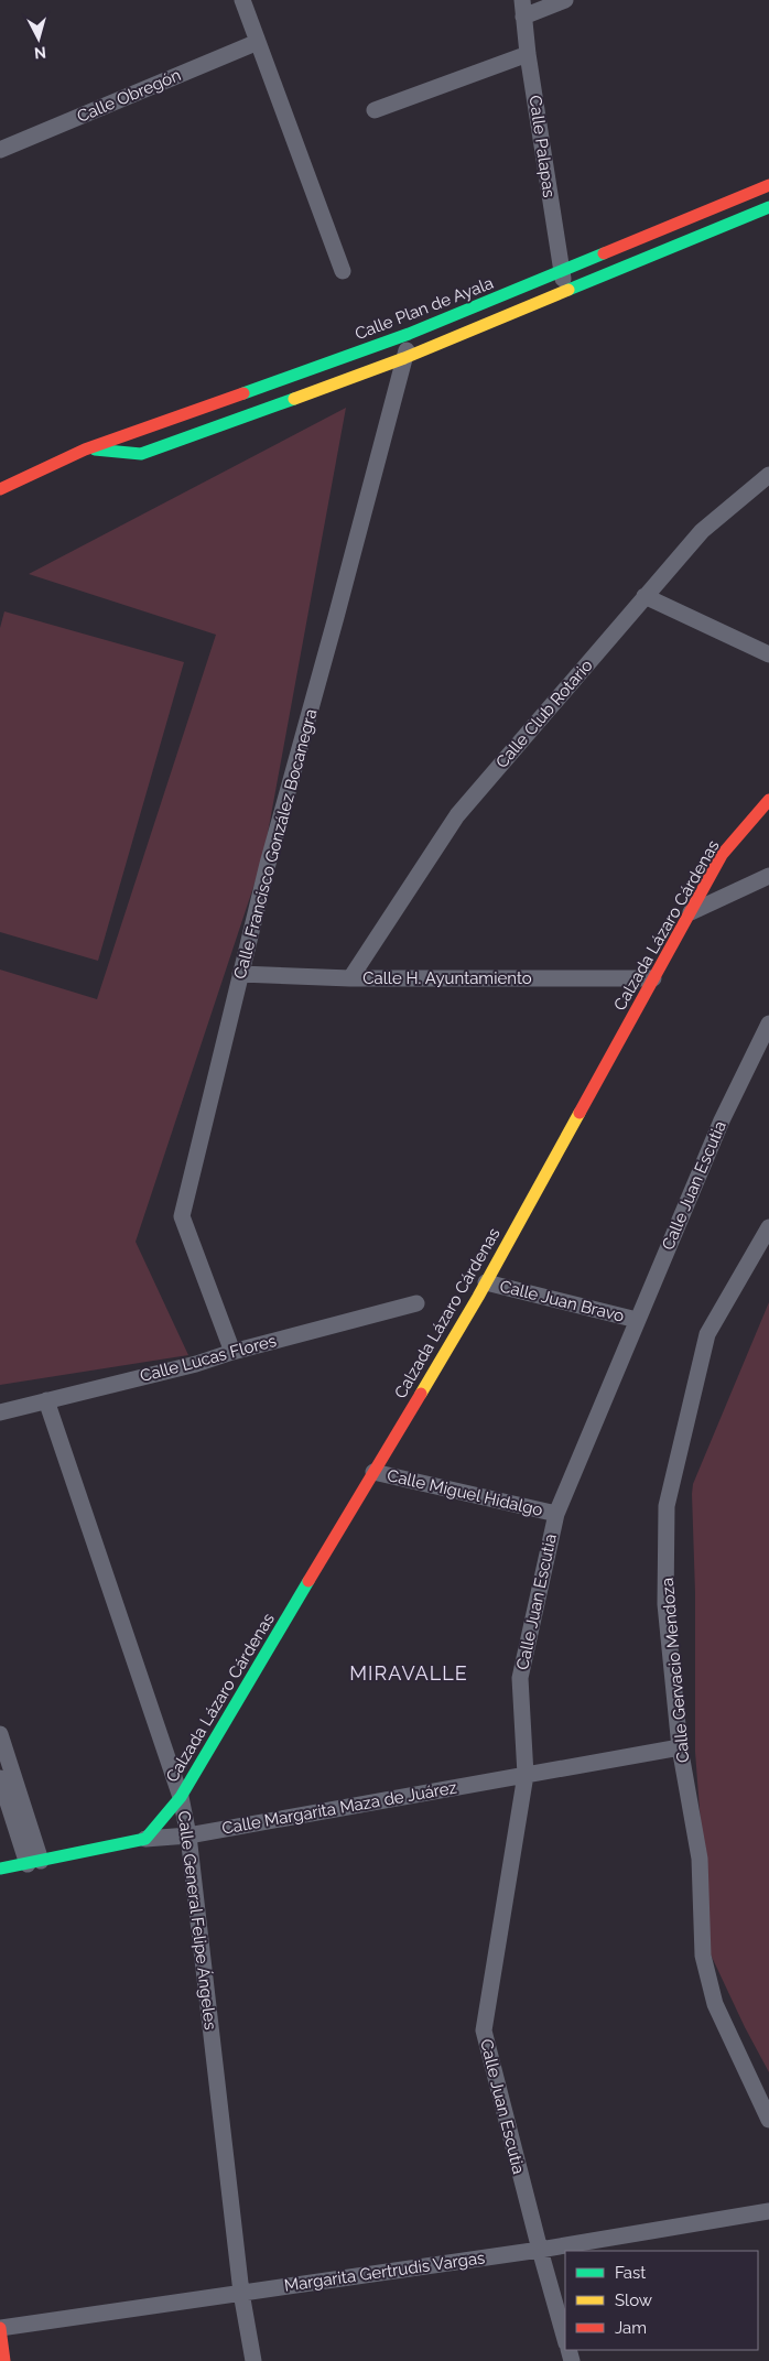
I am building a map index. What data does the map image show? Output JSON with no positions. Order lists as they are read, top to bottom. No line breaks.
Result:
{"streets":{"street":["Calle Obregón","Calle Palapas","Calle Plan de Ayala","Calle Club Rotario","Calle Francisco González Bocanegra","Calzada Lázaro Cárdenas","Calle H. Ayuntamiento","Calle Juan Escutia","Calle Juan Bravo","Calle Lucas Flores","Calle Miguel Hidalgo","Calle Gervacio Mendoza","Calle Margarita Maza de Juárez","Calle General Felipe Ángeles","Margarita Gertrudis Vargas"]},"crossings":[["Calle Palapas","Calle Plan de Ayala"],["Calle Plan de Ayala","Calle Francisco González Bocanegra"],["Calle Club Rotario","Calle H. Ayuntamiento"],["Calle Francisco González Bocanegra","Calle H. Ayuntamiento"],["Calle Francisco González Bocanegra","Calle Lucas Flores"],["Calzada Lázaro Cárdenas","Calle H. Ayuntamiento"],["Calzada Lázaro Cárdenas","Calle Juan Bravo"],["Calzada Lázaro Cárdenas","Calle Miguel Hidalgo"],["Calzada Lázaro Cárdenas","Calle Margarita Maza de Juárez"],["Calzada Lázaro Cárdenas","Calle General Felipe Ángeles"],["Calle Juan Escutia","Calle Juan Bravo"],["Calle Juan Escutia","Calle Miguel Hidalgo"],["Calle Juan Escutia","Calle Margarita Maza de Juárez"],["Calle Juan Escutia","Margarita Gertrudis Vargas"],["Calle Lucas Flores","Calle General Felipe Ángeles"],["Calle Gervacio Mendoza","Calle Margarita Maza de Juárez"],["Calle Margarita Maza de Juárez","Calle General Felipe Ángeles"],["Calle General Felipe Ángeles","Margarita Gertrudis Vargas"]],"districts":["MIRAVALLE"],"legend":["Fast","Slow","Jam"],"north":"bottom"}
